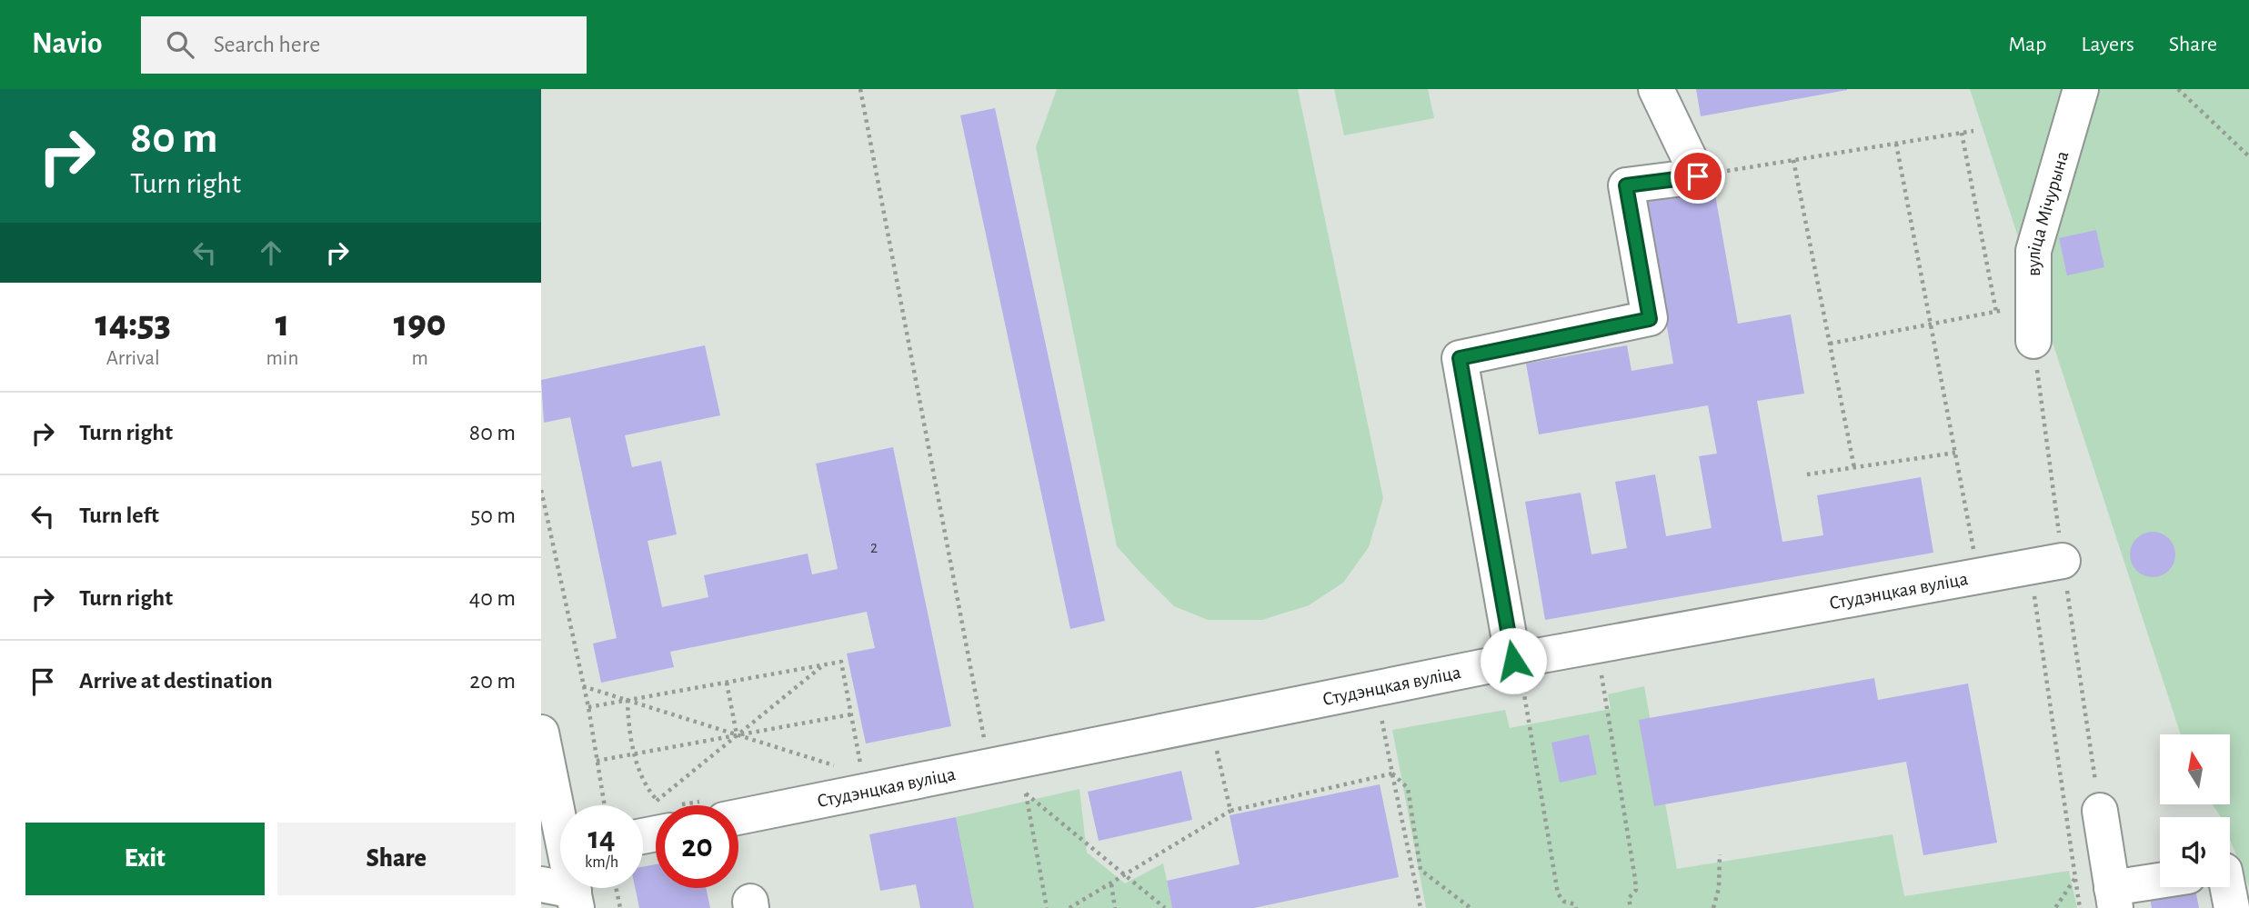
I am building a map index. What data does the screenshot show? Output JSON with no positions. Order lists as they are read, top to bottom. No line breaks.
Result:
{"streets":{"street":["вуліца Мічурына","Студэнцкая вуліца"]},"house_numbers":["2"],"north":"top","page":{"header":"Navio","search":"Search here","nav":["Map","Layers","Share"],"turn":["80 m","Turn right"],"eta":["14:53","Arrival","1","min","190","m"],"list":[{"name":"Turn right","value":"80 m"},{"name":"Turn left","value":"50 m"},{"name":"Turn right","value":"40 m"},{"name":"Arrive at destination","value":"20 m"}],"speed":"14 km/h","limit":"20","buttons":["Exit","Share"]}}
